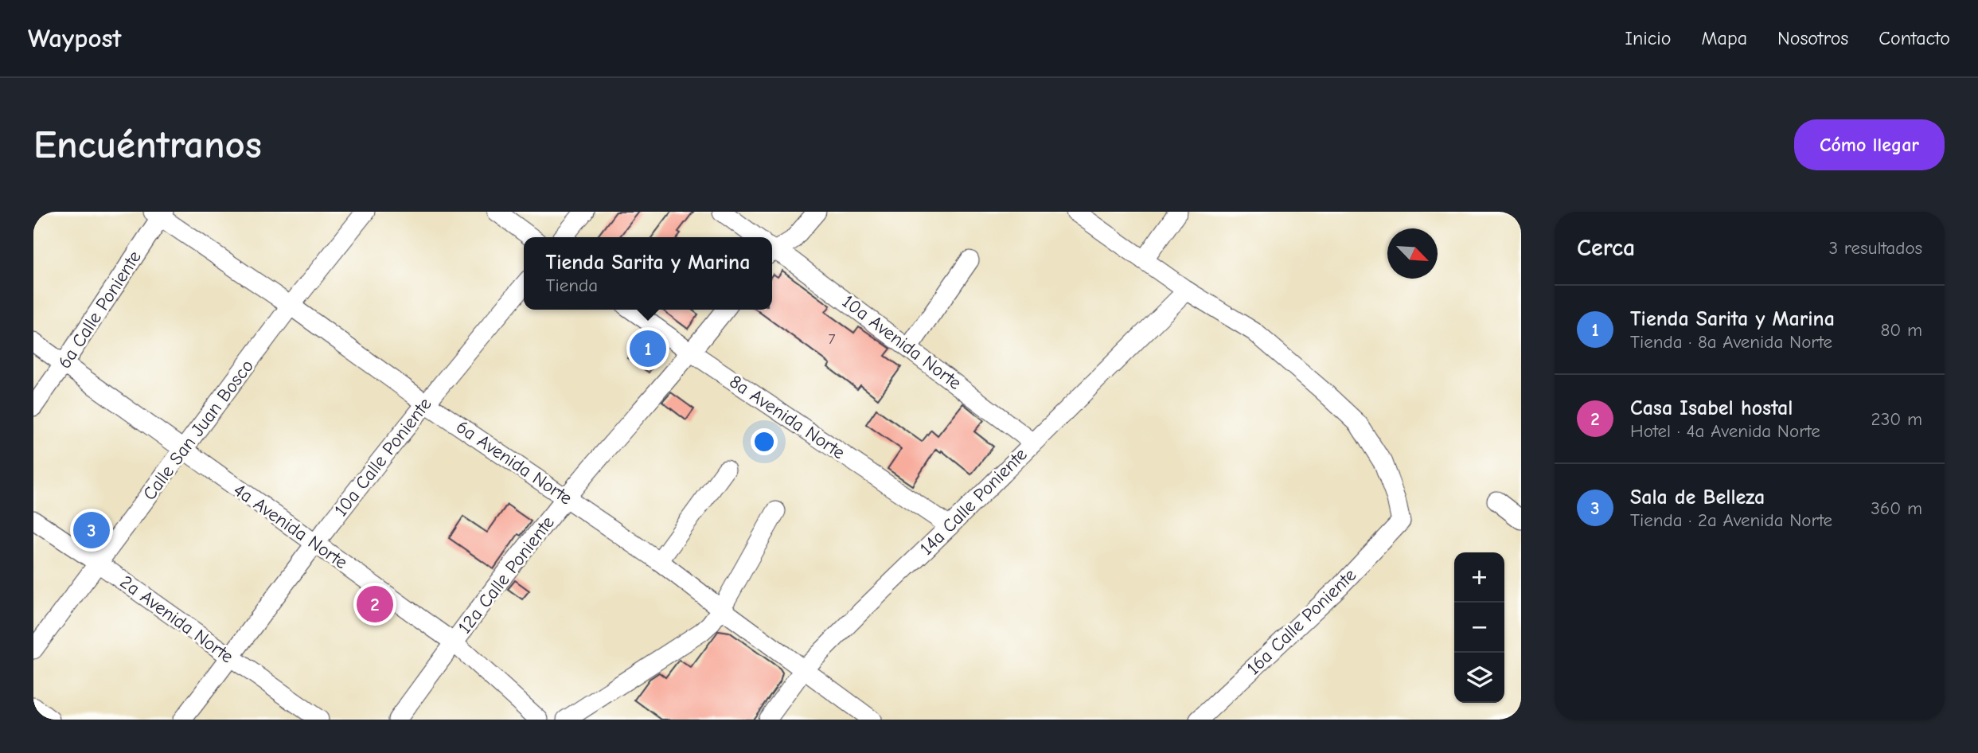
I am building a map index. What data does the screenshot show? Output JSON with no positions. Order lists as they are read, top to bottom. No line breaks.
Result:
{"streets":{"street":["6a Calle Poniente","10a Avenida Norte","8a Avenida Norte","Calle San Juan Bosco","10a Calle Poniente","6a Avenida Norte","14a Calle Poniente","4a Avenida Norte","12a Calle Poniente","2a Avenida Norte","16a Calle Poniente"]},"crossings":[["6a Calle Poniente","6a Avenida Norte"],["6a Calle Poniente","4a Avenida Norte"],["10a Avenida Norte","14a Calle Poniente"],["8a Avenida Norte","14a Calle Poniente"],["8a Avenida Norte","12a Calle Poniente"],["Calle San Juan Bosco","6a Avenida Norte"],["Calle San Juan Bosco","4a Avenida Norte"],["Calle San Juan Bosco","2a Avenida Norte"],["10a Calle Poniente","6a Avenida Norte"],["10a Calle Poniente","4a Avenida Norte"],["10a Calle Poniente","2a Avenida Norte"],["6a Avenida Norte","14a Calle Poniente"],["6a Avenida Norte","12a Calle Poniente"],["14a Calle Poniente","16a Calle Poniente"],["4a Avenida Norte","12a Calle Poniente"]],"house_numbers":["7"],"north":"bottom right","page":{"header":"Waypost","nav":["Inicio","Mapa","Nosotros","Contacto"],"buttons":"Cómo llegar","title":"Encuéntranos","heading":["Cerca","3 resultados"],"popup":["Tienda Sarita y Marina","Tienda"],"list":[{"mark":"1","name":"Tienda Sarita y Marina","note":"Tienda · 8a Avenida Norte","value":"80 m"},{"mark":"2","name":"Casa Isabel hostal","note":"Hotel · 4a Avenida Norte","value":"230 m"},{"mark":"3","name":"Sala de Belleza","note":"Tienda · 2a Avenida Norte","value":"360 m"}],"pins":["1","3","2"],"map_buttons":["+","−"]}}
